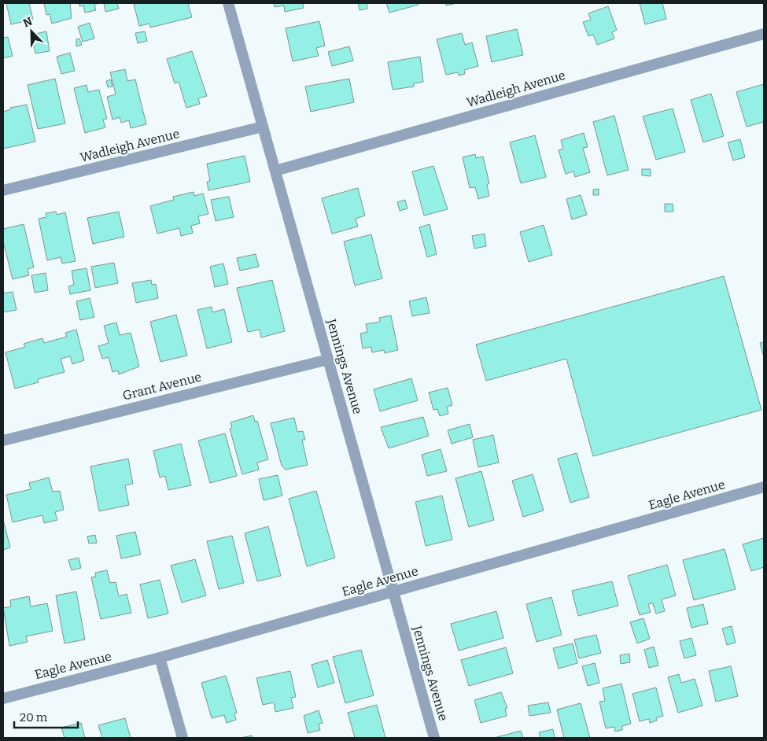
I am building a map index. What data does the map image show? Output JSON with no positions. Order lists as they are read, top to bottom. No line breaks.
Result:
{"streets":{"street":["Wadleigh Avenue","Jennings Avenue","Grant Avenue","Eagle Avenue"]},"crossings":[["Wadleigh Avenue","Jennings Avenue"],["Jennings Avenue","Grant Avenue"],["Jennings Avenue","Eagle Avenue"]],"scale_bar":"20 m","north":"top left"}
